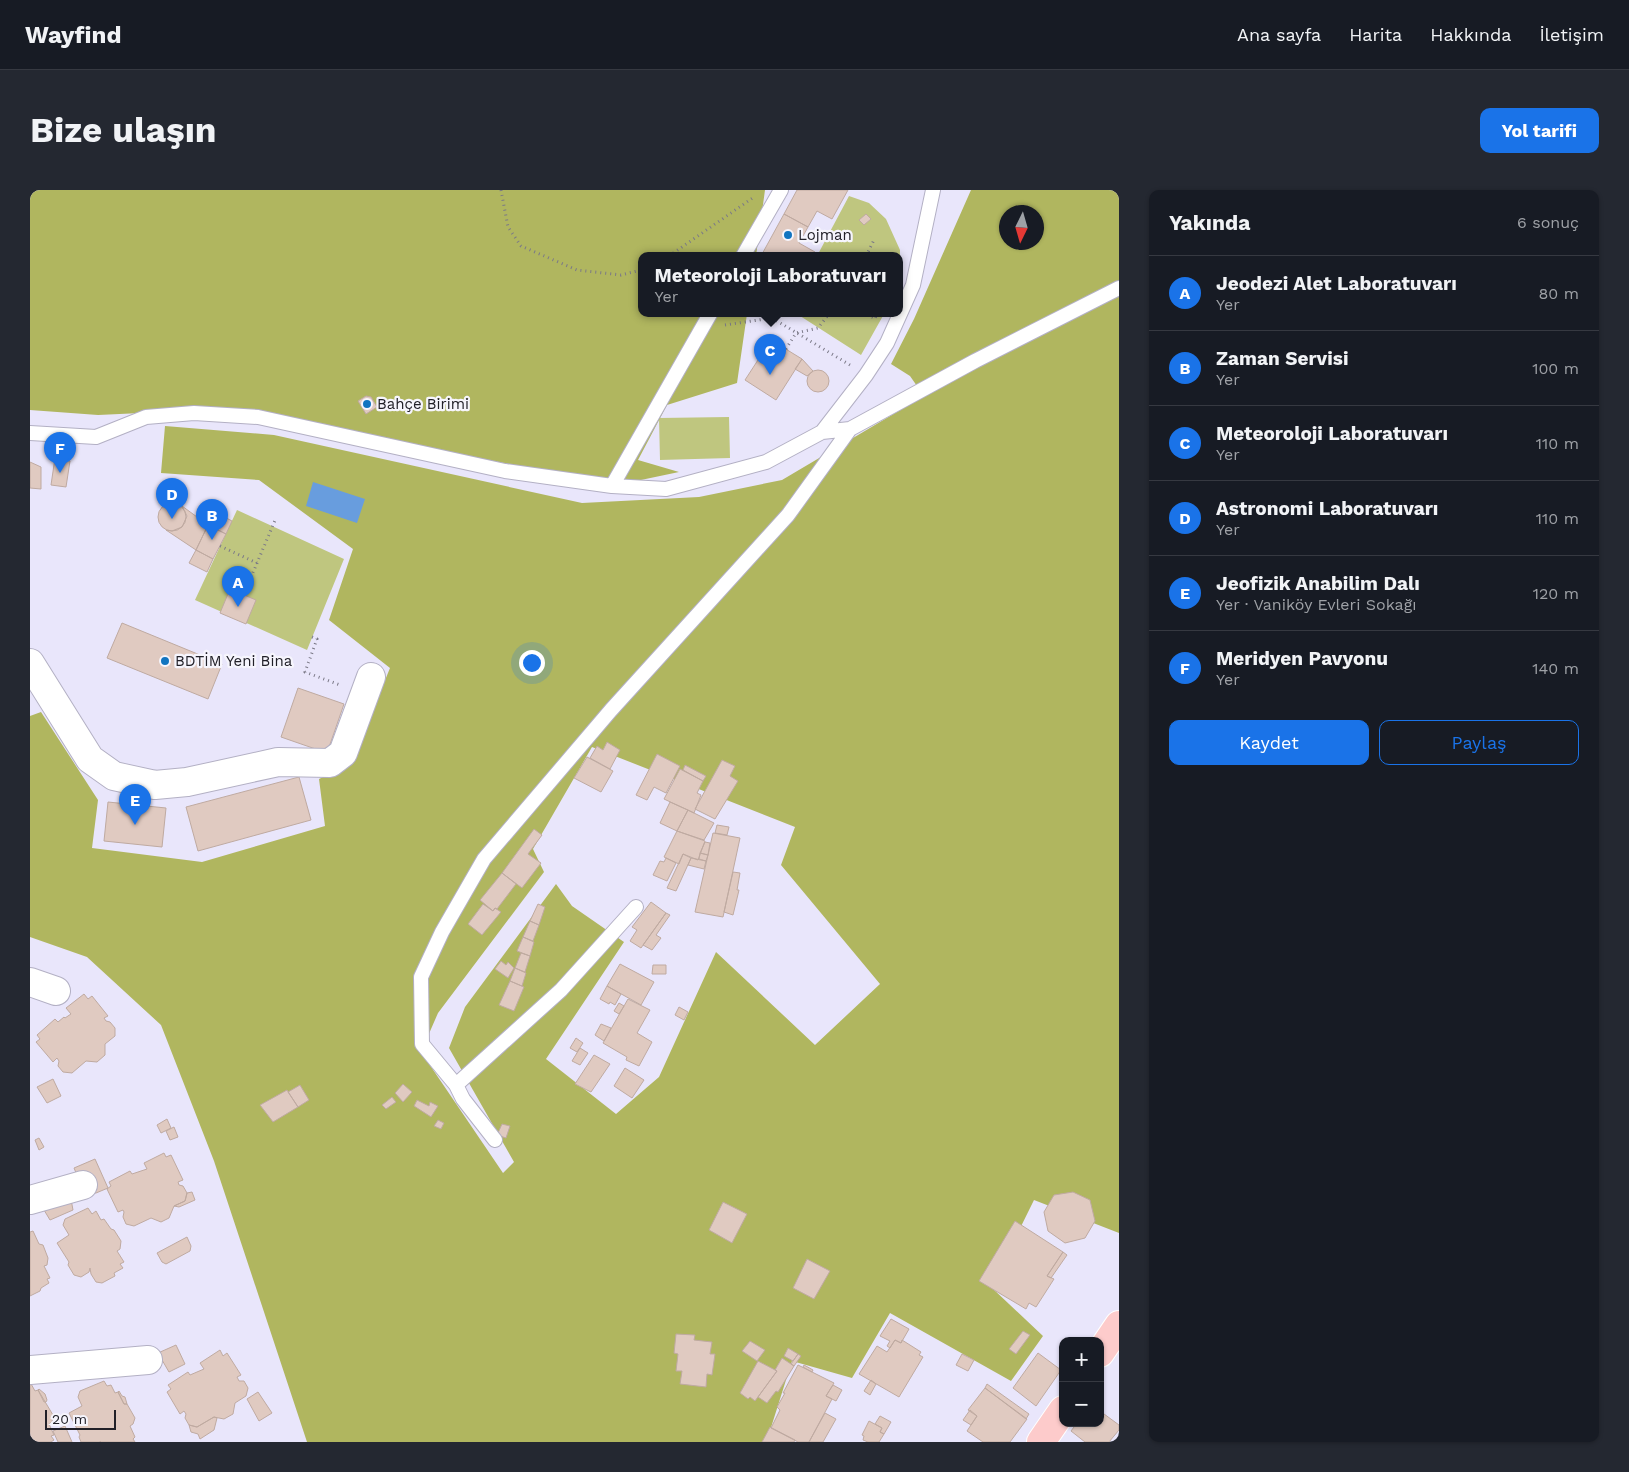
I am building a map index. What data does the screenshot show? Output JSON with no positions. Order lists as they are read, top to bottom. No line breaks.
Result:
{"places":["Lojman","Bahçe Birimi","BDTİM Yeni Bina"],"scale_bar":"20 m","north":"bottom","page":{"header":"Wayfind","nav":["Ana sayfa","Harita","Hakkında","İletişim"],"buttons":["Yol tarifi",["Kaydet","Paylaş"]],"title":"Bize ulaşın","heading":["Yakında","6 sonuç"],"popup":["Meteoroloji Laboratuvarı","Yer"],"list":[{"mark":"A","name":"Jeodezi Alet Laboratuvarı","note":"Yer","value":"80 m"},{"mark":"B","name":"Zaman Servisi","note":"Yer","value":"100 m"},{"mark":"C","name":"Meteoroloji Laboratuvarı","note":"Yer","value":"110 m"},{"mark":"D","name":"Astronomi Laboratuvarı","note":"Yer","value":"110 m"},{"mark":"E","name":"Jeofizik Anabilim Dalı","note":"Yer · Vaniköy Evleri Sokağı","value":"120 m"},{"mark":"F","name":"Meridyen Pavyonu","note":"Yer","value":"140 m"}],"pins":["C","F","D","B","A","E"],"map_buttons":["+","−"],"scale":"20 m"}}
